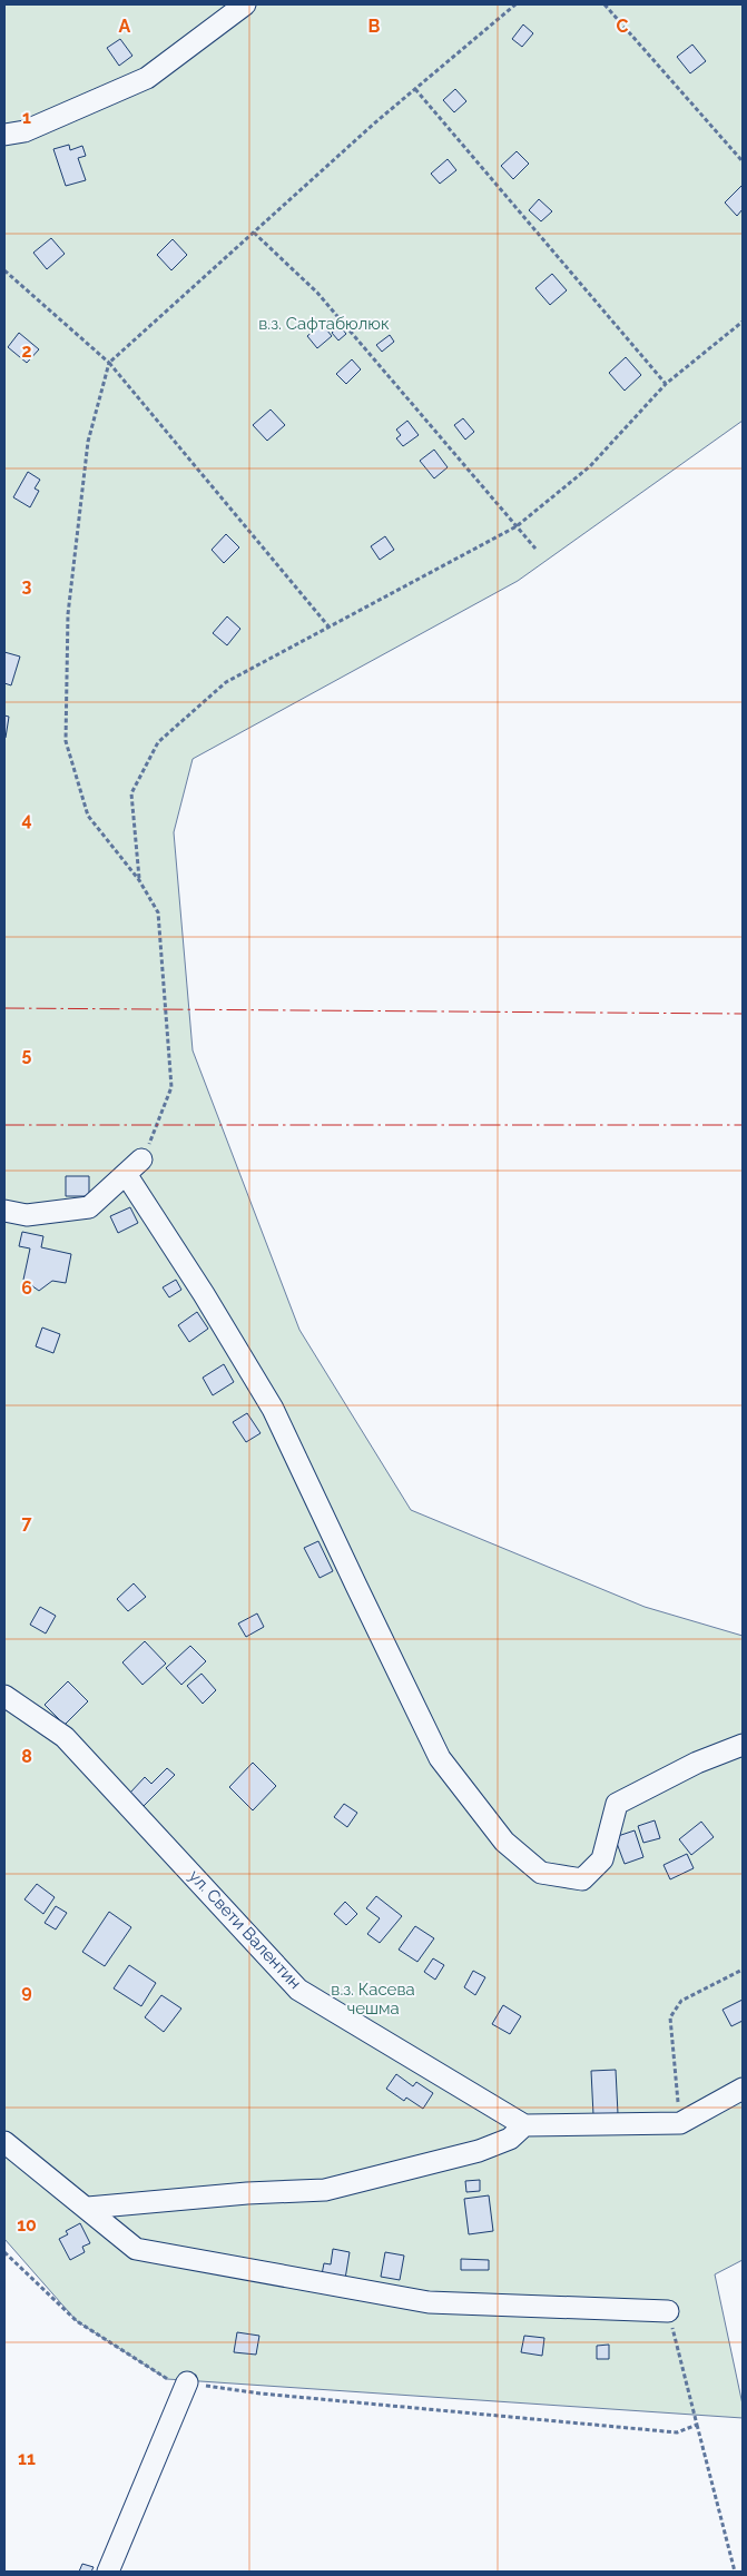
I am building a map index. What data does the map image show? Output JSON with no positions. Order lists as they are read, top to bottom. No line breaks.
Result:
{"streets":{"street":["ул. Свети Валентин"]},"parks":["в.з. Сафтабюлюк","в.з. Касева чешма"],"grid":{"columns":["A","B","C"],"rows":["1","2","3","4","5","6","7","8","9","10","11"]}}
